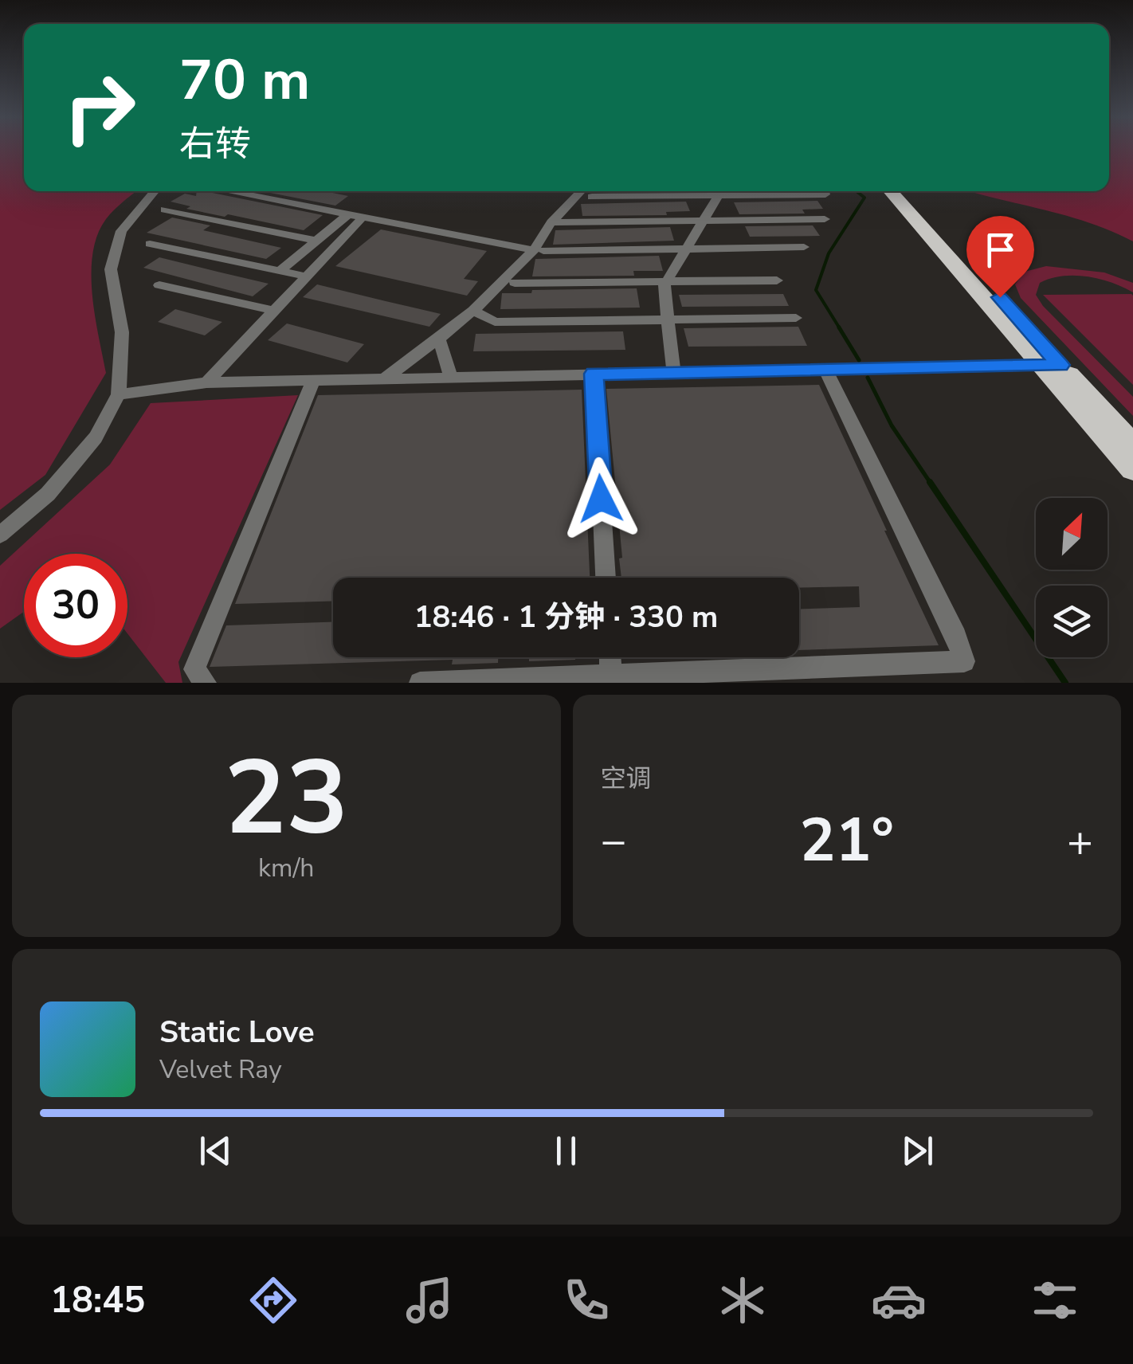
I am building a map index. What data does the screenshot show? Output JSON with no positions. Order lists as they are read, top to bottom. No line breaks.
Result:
{"north":"top right","page":{"turn":["70 m","右转"],"limit":"30","trip":"18:46 · 1 分钟 · 330 m","tile":[["23","km/h"],"空调"],"heat":["−","21°","+"],"song":["Static Love","Velvet Ray"],"tabs":"18:45"}}
